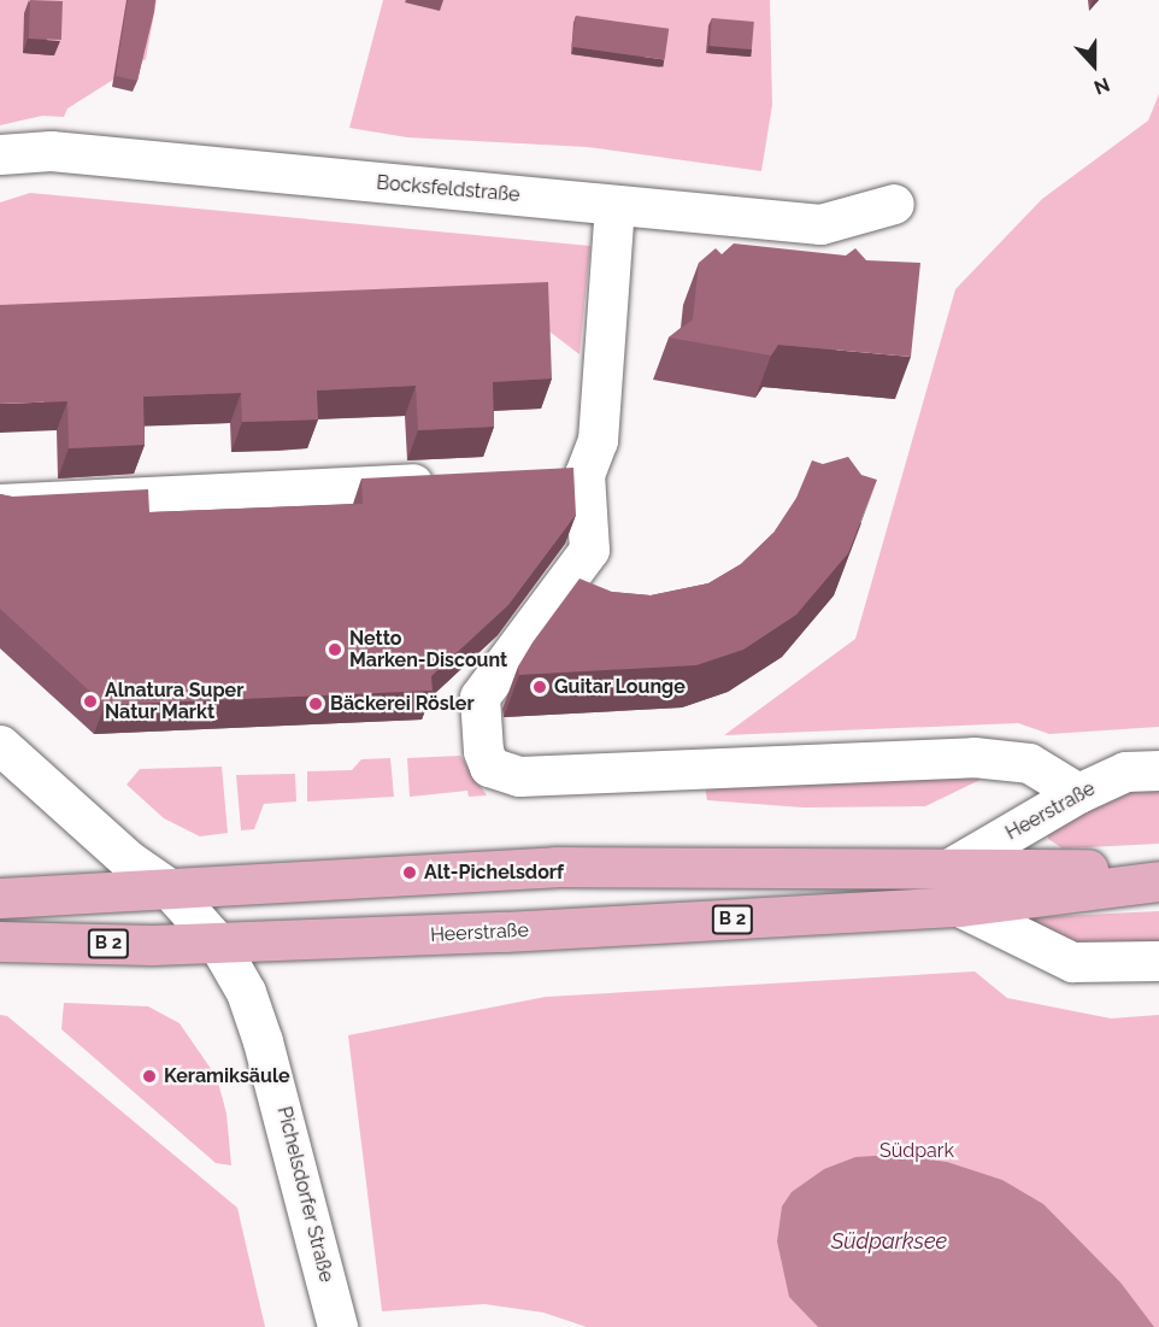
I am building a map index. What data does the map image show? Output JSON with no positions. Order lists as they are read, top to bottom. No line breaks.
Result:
{"streets":{"main road":["Heerstraße","B 2"],"street":["Bocksfeldstraße","Pichelsdorfer Straße"]},"crossings":[["Heerstraße","Pichelsdorfer Straße"]],"water":["Südparksee"],"parks":["Südpark"],"places":["Netto Marken-Discount","Guitar Lounge","Alnatura Super Natur Markt","Bäckerei Rösler","Alt-Pichelsdorf","Keramiksäule"],"north":"bottom"}
